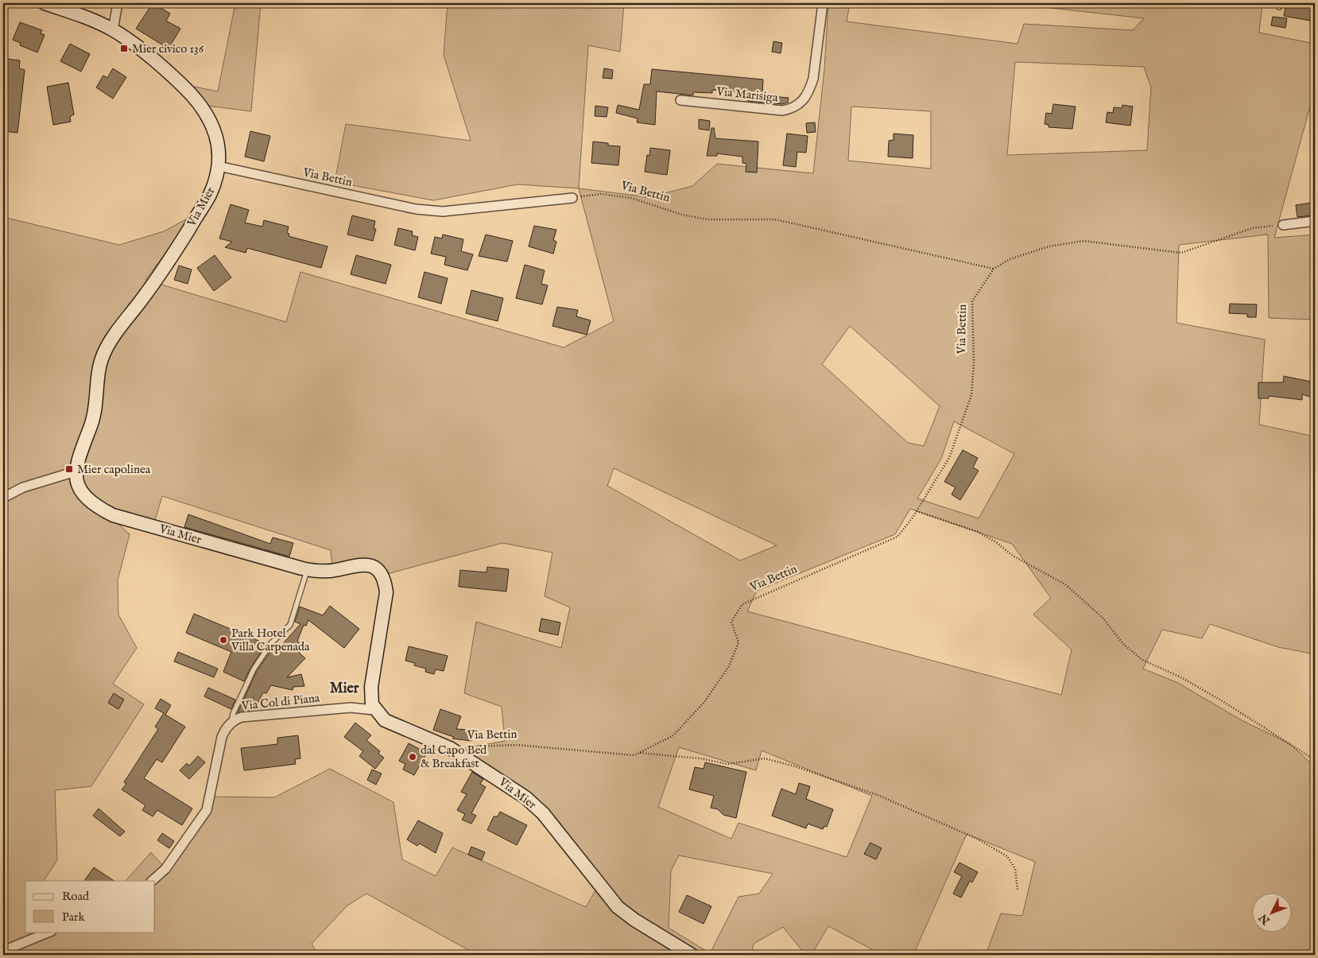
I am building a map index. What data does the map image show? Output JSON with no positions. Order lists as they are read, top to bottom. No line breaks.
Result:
{"streets":{"street":["Via Marisiga","Via Bettin","Via Mier","Via Col di Piana"]},"crossings":[["Via Bettin","Via Mier"],["Via Mier","Via Col di Piana"]],"districts":["Mier"],"places":{"transit":["Mier civico 136","Mier capolinea"],"other":["Park Hotel Villa Carpenada","dal Capo Bed & Breakfast"]},"legend":["Road","Park"],"north":"bottom left"}
